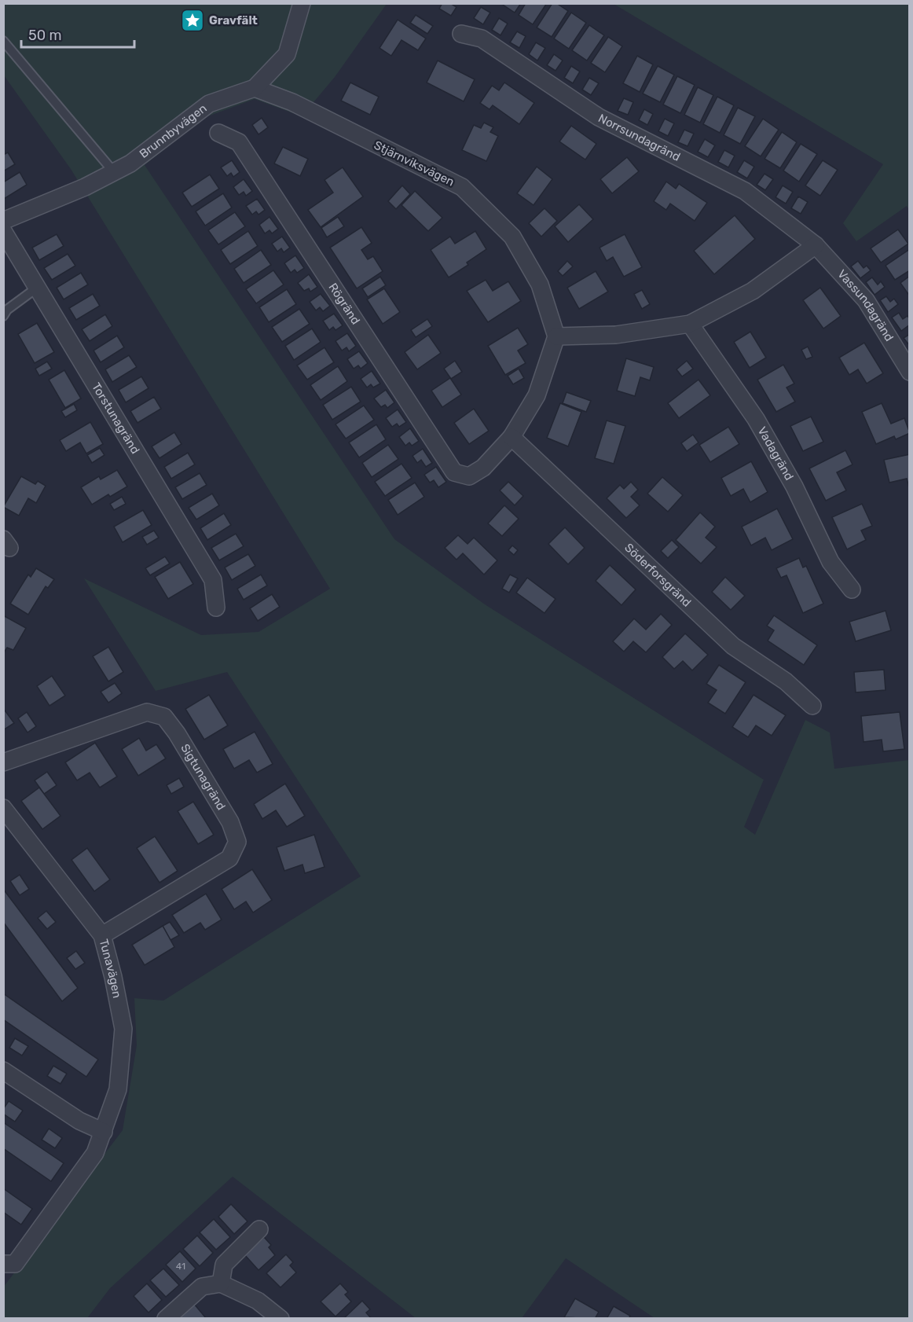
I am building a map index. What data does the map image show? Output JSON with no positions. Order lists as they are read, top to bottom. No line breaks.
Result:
{"streets":{"street":["Brunnbyvägen","Norrsundagränd","Stjärnviksvägen","Rögränd","Vassundagränd","Torstunagränd","Vadagränd","Söderforsgränd","Sigtunagränd","Tunavägen"]},"crossings":[["Brunnbyvägen","Stjärnviksvägen"],["Norrsundagränd","Vassundagränd"],["Rögränd","Söderforsgränd"],["Sigtunagränd","Tunavägen"]],"places":{"place":["Gravfält"]},"house_numbers":["41"],"scale_bar":"50 m"}
